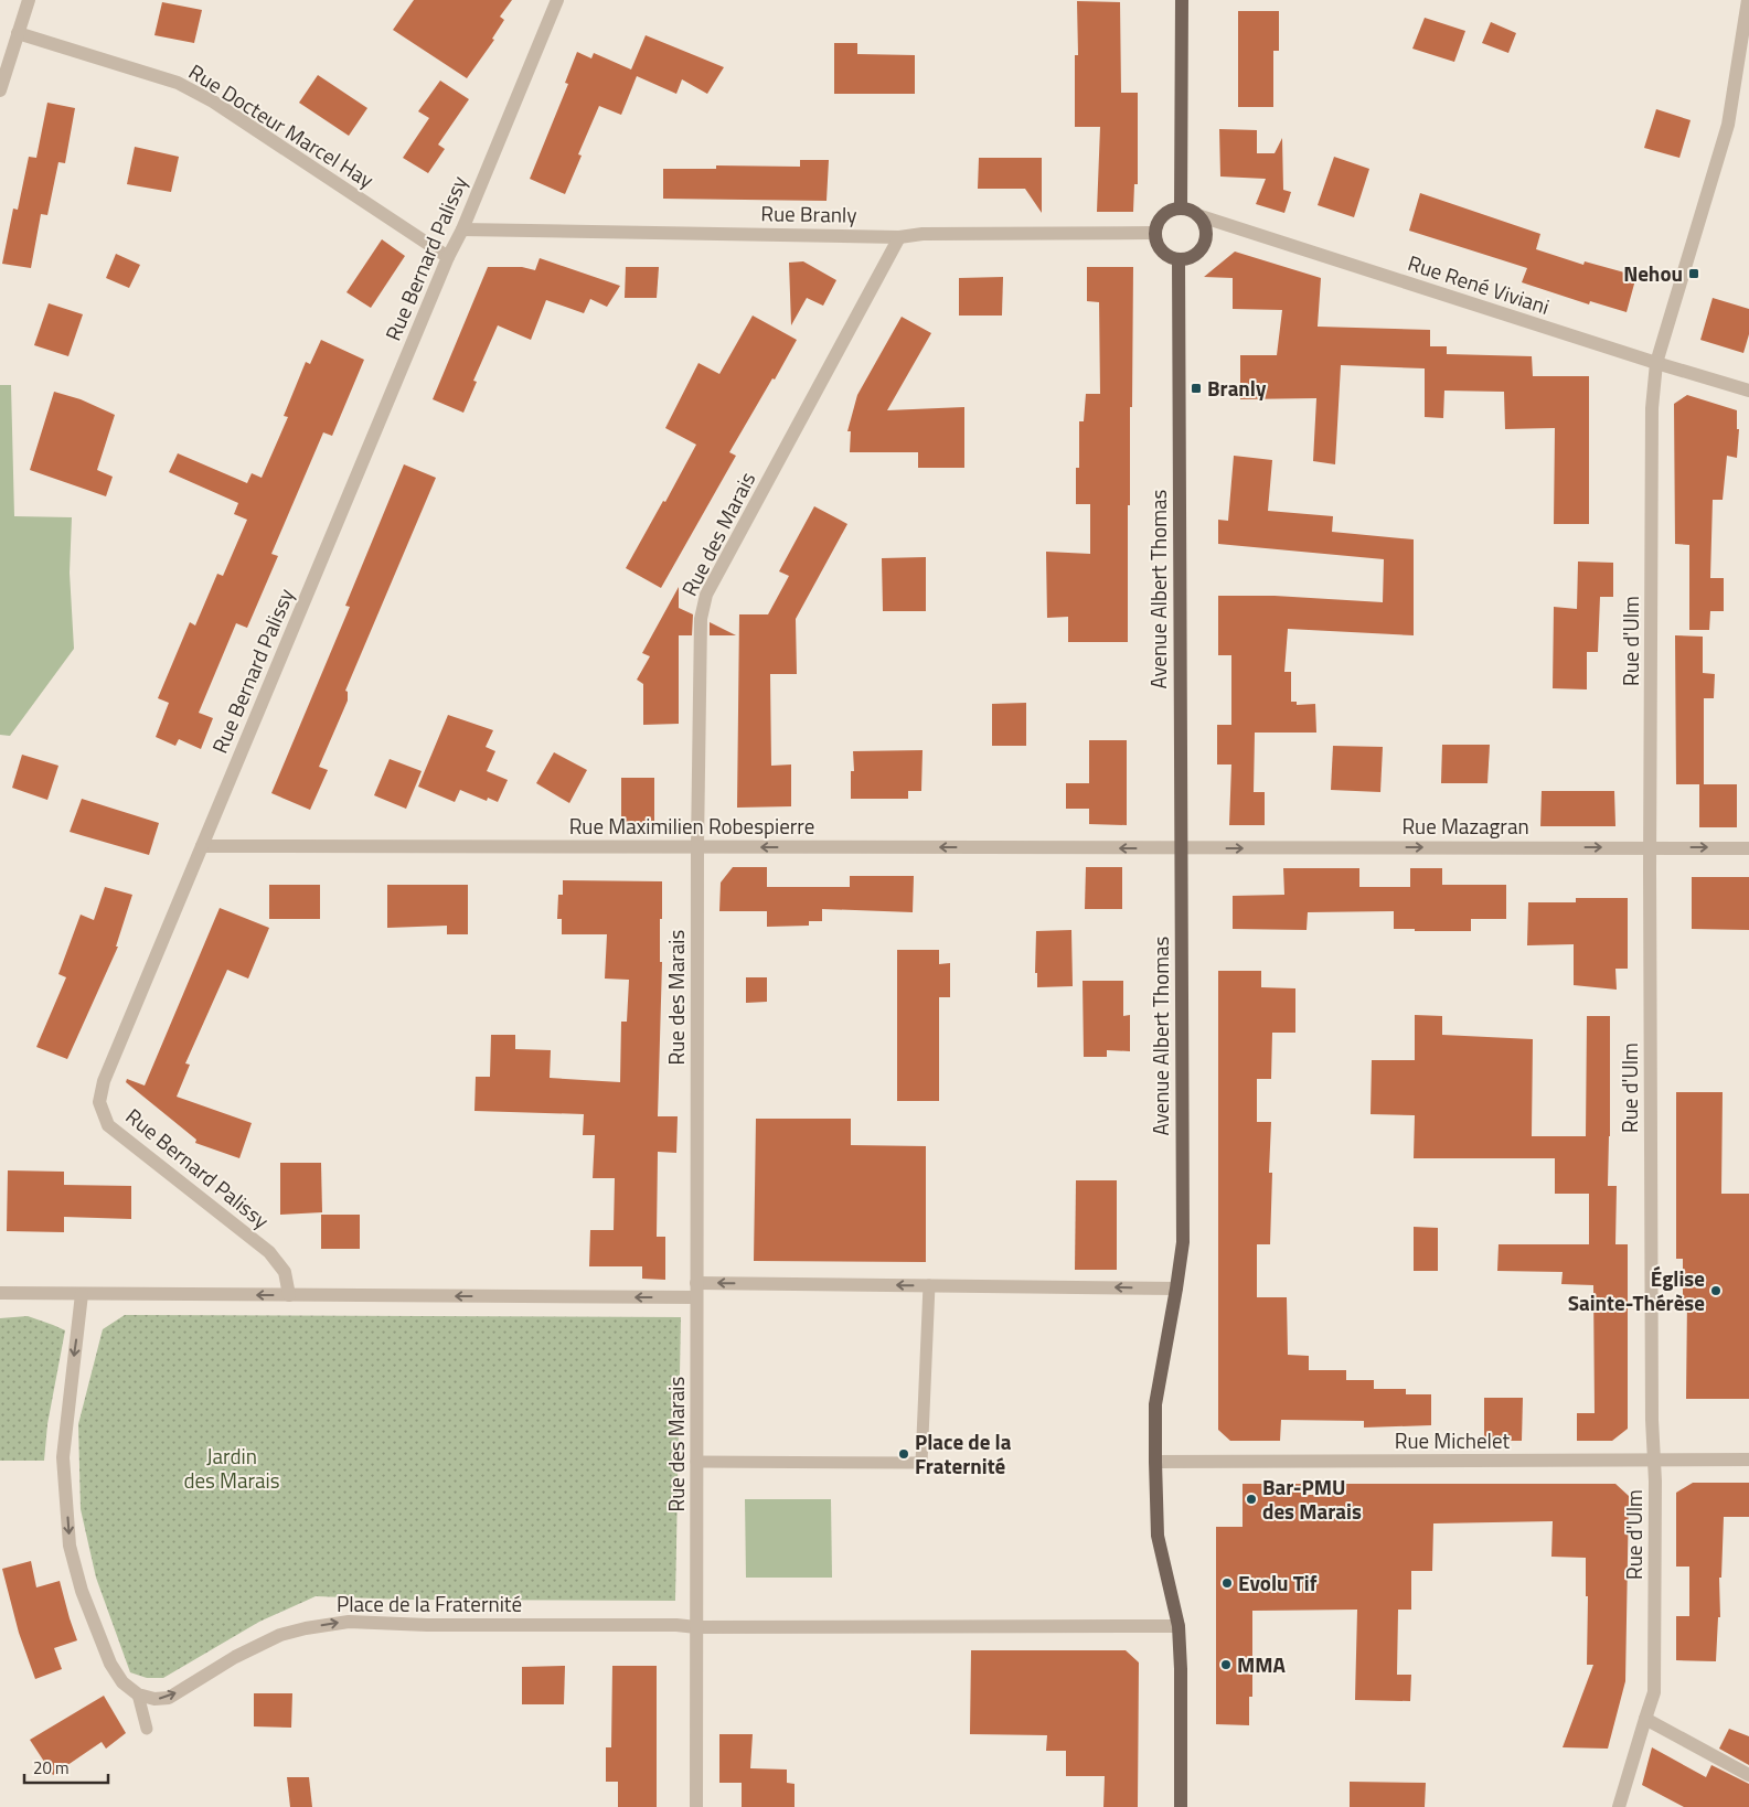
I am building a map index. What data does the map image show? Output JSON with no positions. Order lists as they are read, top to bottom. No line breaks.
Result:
{"streets":{"main road":["Avenue Albert Thomas"],"street":["Rue Docteur Marcel Hay","Rue Branly","Rue Bernard Palissy","Rue René Viviani","Rue des Marais","Rue d'Ulm","Rue Maximilien Robespierre","Rue Mazagran","Rue Michelet","Place de la Fraternité"]},"crossings":[["Rue Docteur Marcel Hay","Rue Bernard Palissy"],["Rue Branly","Rue Bernard Palissy"],["Rue Branly","Rue René Viviani"],["Rue Branly","Rue des Marais"],["Rue Branly","Avenue Albert Thomas"],["Rue Bernard Palissy","Rue Maximilien Robespierre"],["Rue René Viviani","Avenue Albert Thomas"],["Rue René Viviani","Rue d'Ulm"],["Rue des Marais","Rue Maximilien Robespierre"],["Rue des Marais","Place de la Fraternité"],["Avenue Albert Thomas","Rue Maximilien Robespierre"],["Avenue Albert Thomas","Rue Mazagran"],["Avenue Albert Thomas","Rue Michelet"],["Avenue Albert Thomas","Place de la Fraternité"],["Rue d'Ulm","Rue Mazagran"],["Rue d'Ulm","Rue Michelet"],["Rue Maximilien Robespierre","Rue Mazagran"]],"one_way":["Rue Maximilien Robespierre","Rue Mazagran","Place de la Fraternité"],"parks":["Jardin des Marais"],"places":{"transit":["Nehou","Branly"],"other":["Église Sainte-Thérèse","Place de la Fraternité","Bar-PMU des Marais","Evolu Tif","MMA"]},"scale_bar":"20 m"}
